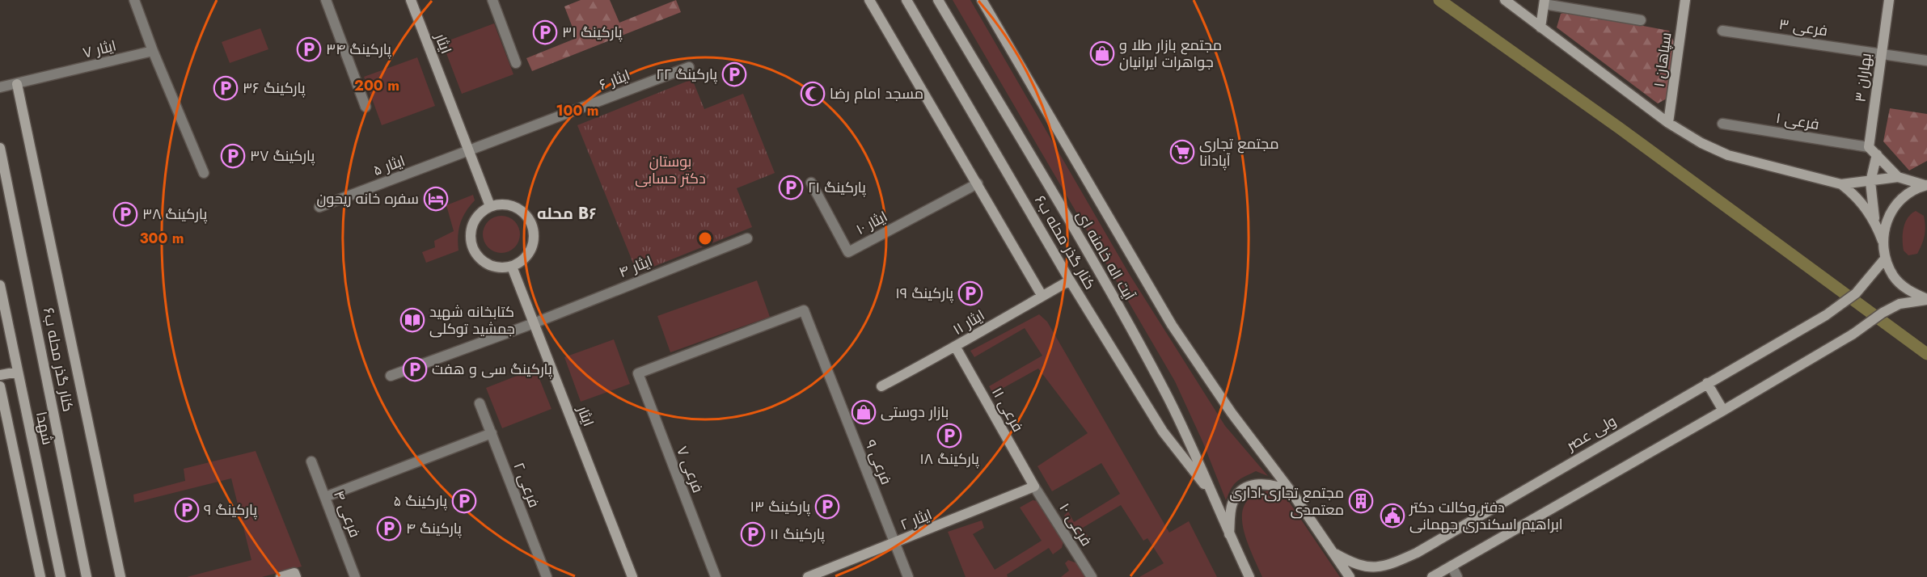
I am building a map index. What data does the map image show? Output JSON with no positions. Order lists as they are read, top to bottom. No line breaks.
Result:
{"streets":{"street":["فرعی ۳","ایثار","ایثار ۷","سپاهان ۱","بهاران ۳","ایثار ۶","فرعی ۱","ایثار ۵","ایثار ۱۰","کنار گذر محله ب۶","آیت اله خامنه ای","ایثار ۴","ایثار ۱۱","فرعی ۱۱","شهدا","ولی عصر","فرعی ۹","فرعی ۷","فرعی ۲","فرعی ۴","ایثار ۲","فرعی ۱۰"]},"crossings":[["فرعی ۳","بهاران ۳"],["ایثار","ایثار ۶"],["ایثار","ایثار ۵"],["ایثار","ایثار ۴"],["بهاران ۳","فرعی ۱"],["ایثار ۶","ایثار ۵"],["کنار گذر محله ب۶","آیت اله خامنه ای"],["کنار گذر محله ب۶","ایثار ۱۱"],["آیت اله خامنه ای","ولی عصر"],["ایثار ۱۱","فرعی ۱۱"],["فرعی ۱۱","ایثار ۲"],["فرعی ۱۱","فرعی ۱۰"],["فرعی ۹","فرعی ۷"],["فرعی ۹","ایثار ۲"],["ایثار ۲","فرعی ۱۰"]],"districts":["محله B۶"],"parks":["بوستان دکتر حسابی"],"places":{"parking":["پارکینگ ۳۱","پارکینگ ۳۴","پارکینگ ۲۲","پارکینگ ۳۶","پارکینگ ۳۷","پارکینگ ۲۱","پارکینگ ۳۸","پارکینگ ۱۹","پارکینگ سی و هفت","پارکینگ ۱۸","پارکینگ ۵","پارکینگ ۱۳","پارکینگ ۹","پارکینگ ۴","پارکینگ ۱۱"],"shop":["مجتمع بازار طلا و جواهرات ایرانیان","بازار دوستی"],"mosque":["مسجد امام رضا"],"supermarket":["مجتمع تجاری آپادانا"],"hotel":["سفره خانه ریحون"],"library":["کتابخانه شهید جمشید توکلی"],"building":["مجتمع تجاری-اداری معتمدی"],"public building":["دفتر وکالت دکتر ابراهیم اسکندری جهمانی"]},"rings":["200 m","100 m","300 m"]}
